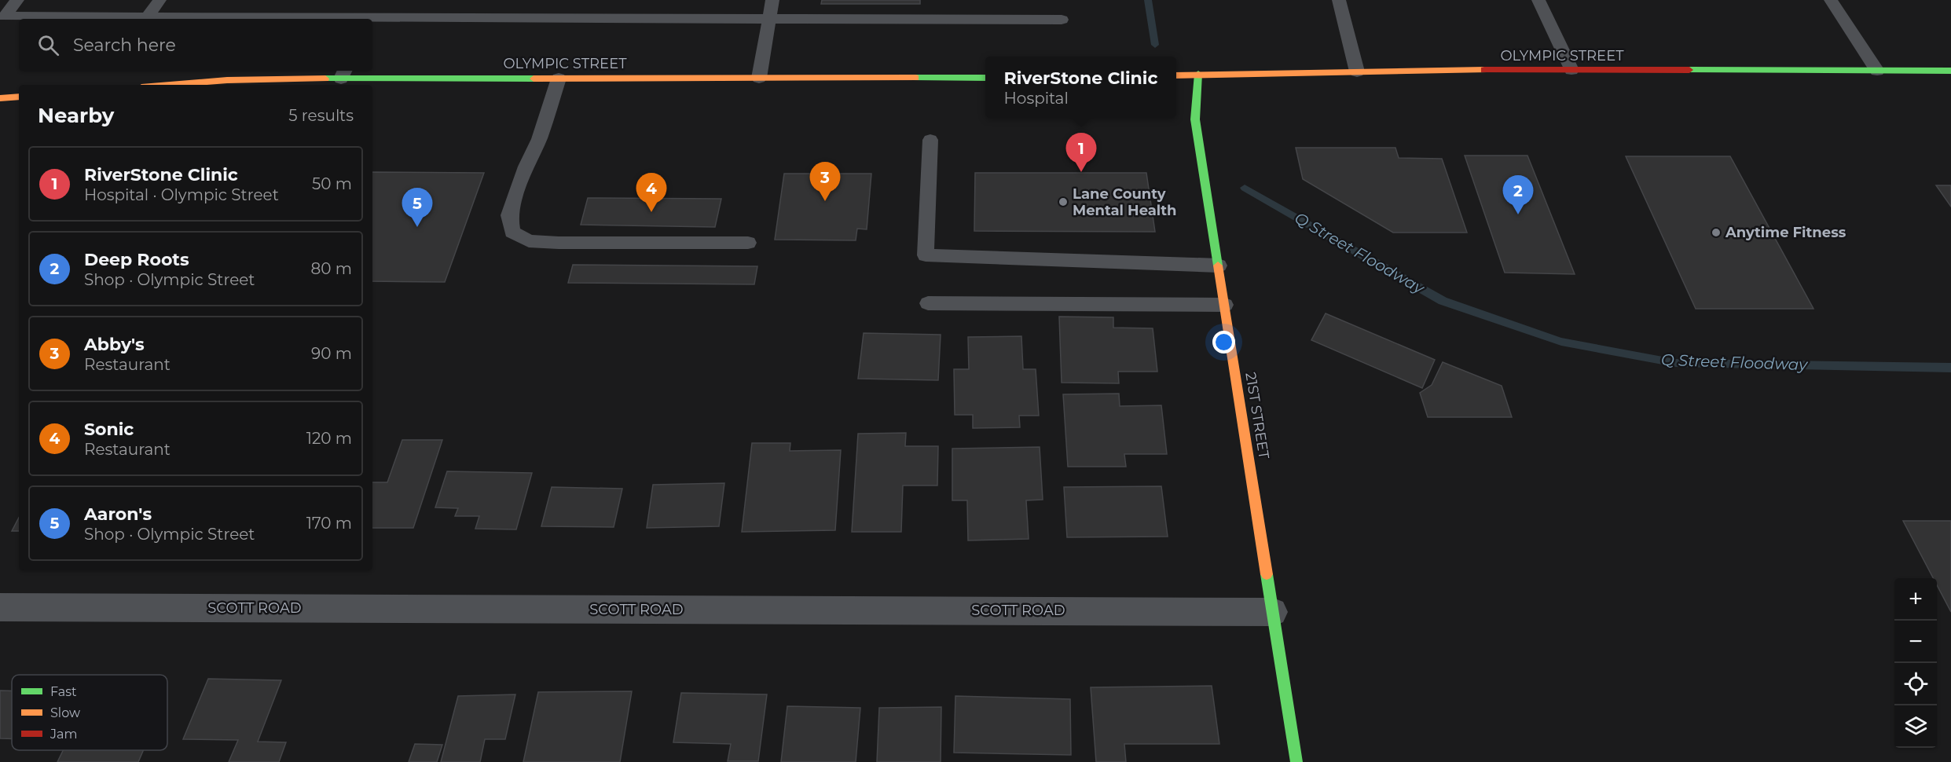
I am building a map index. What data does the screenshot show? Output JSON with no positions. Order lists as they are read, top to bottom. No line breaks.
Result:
{"streets":{"main road":["OLYMPIC STREET","21ST STREET"],"street":["SCOTT ROAD"]},"crossings":[["OLYMPIC STREET","21ST STREET"],["21ST STREET","SCOTT ROAD"]],"water":["Q Street Floodway"],"places":["Lane County Mental Health","Anytime Fitness"],"legend":["Fast","Slow","Jam"],"page":{"search":"Search here","popup":["RiverStone Clinic","Hospital"],"heading":["Nearby","5 results"],"pins":["1","3","4","2","5"],"list":[{"mark":"1","name":"RiverStone Clinic","note":"Hospital · Olympic Street","value":"50 m"},{"mark":"2","name":"Deep Roots","note":"Shop · Olympic Street","value":"80 m"},{"mark":"3","name":"Abby's","note":"Restaurant","value":"90 m"},{"mark":"4","name":"Sonic","note":"Restaurant","value":"120 m"},{"mark":"5","name":"Aaron's","note":"Shop · Olympic Street","value":"170 m"}],"map_buttons":["+","−"]}}
